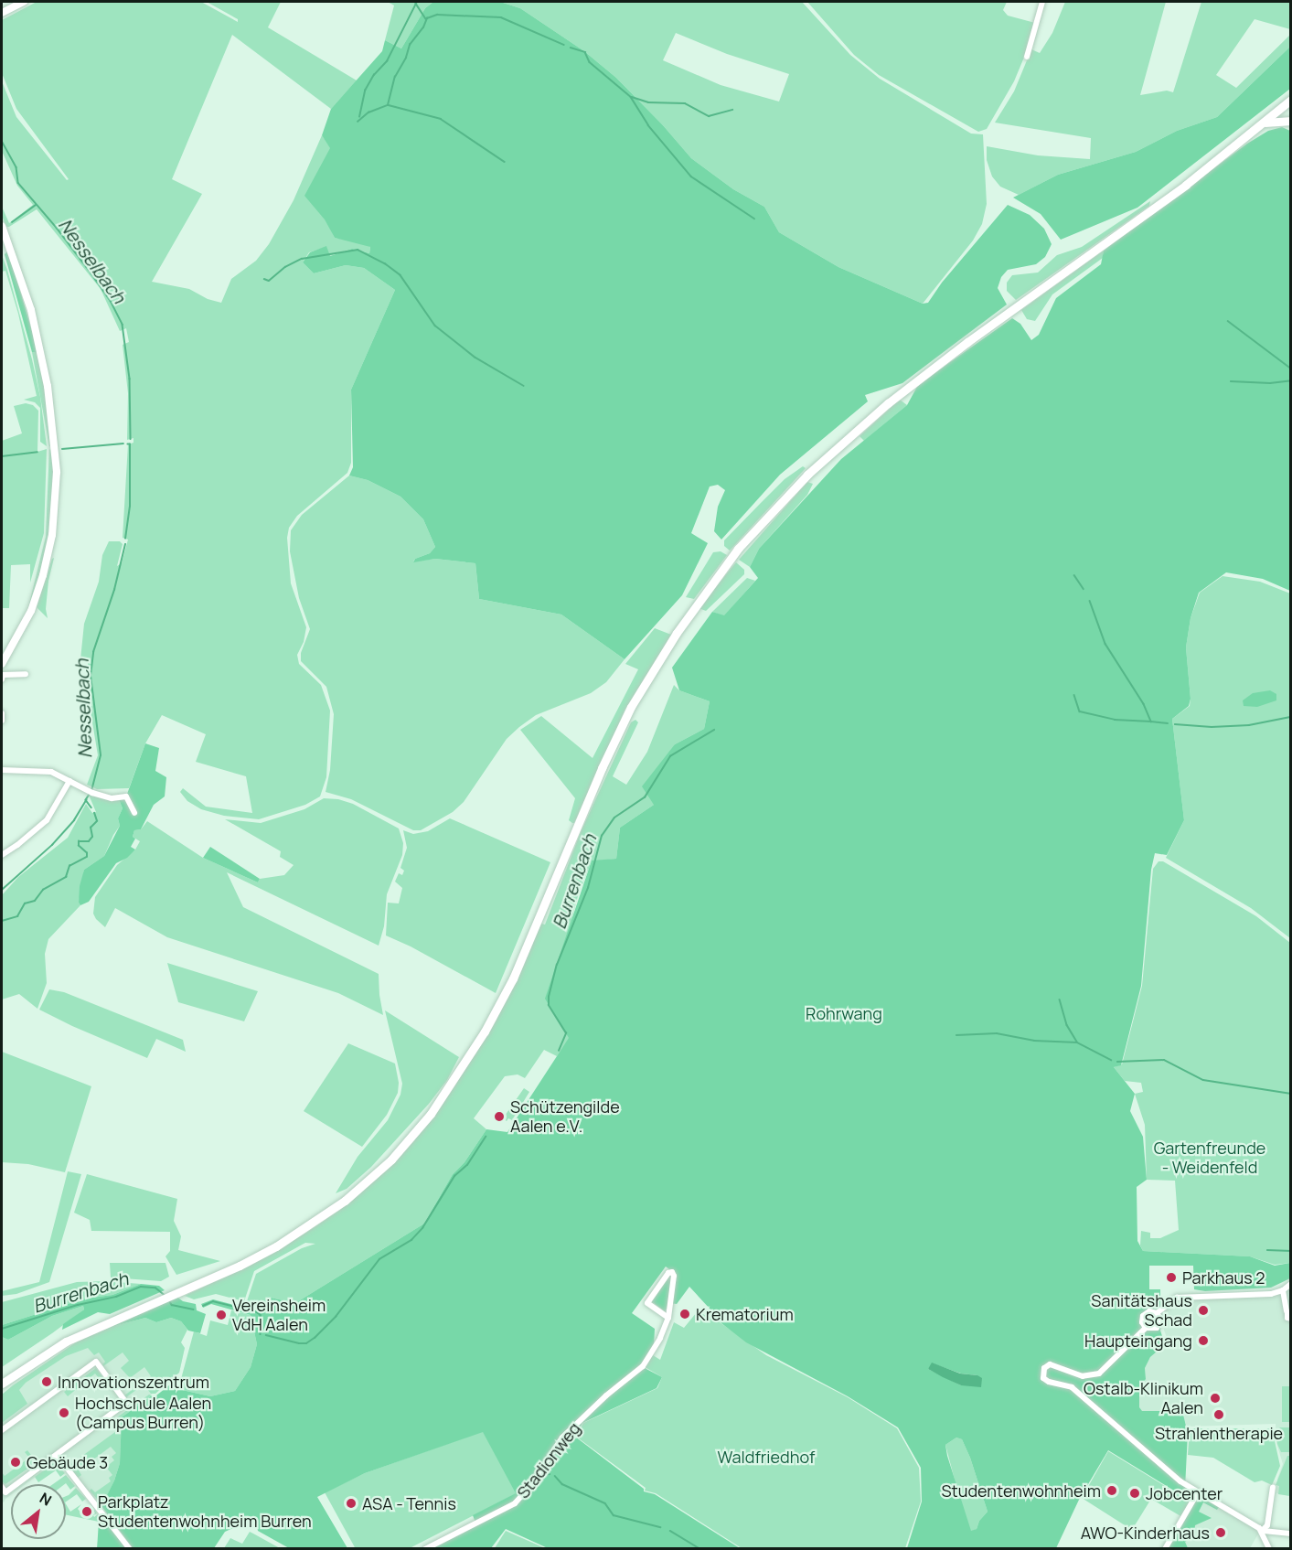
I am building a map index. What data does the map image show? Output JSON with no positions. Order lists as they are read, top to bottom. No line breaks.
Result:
{"streets":{"street":["Stadionweg"]},"water":["Nesselbach","Burrenbach"],"parks":["Rohrwang","Gartenfreunde - Weidenfeld","Waldfriedhof"],"places":["Schützengilde Aalen e.V.","Parkhaus 2","Sanitätshaus Schad","Krematorium","Vereinsheim VdH Aalen","Haupteingang","Innovationszentrum","Ostalb-Klinikum Aalen","Hochschule Aalen (Campus Burren)","Strahlentherapie","Gebäude 3","Studentenwohnheim","Jobcenter","ASA - Tennis","Parkplatz Studentenwohnheim Burren","AWO-Kinderhaus"],"north":"top right"}
